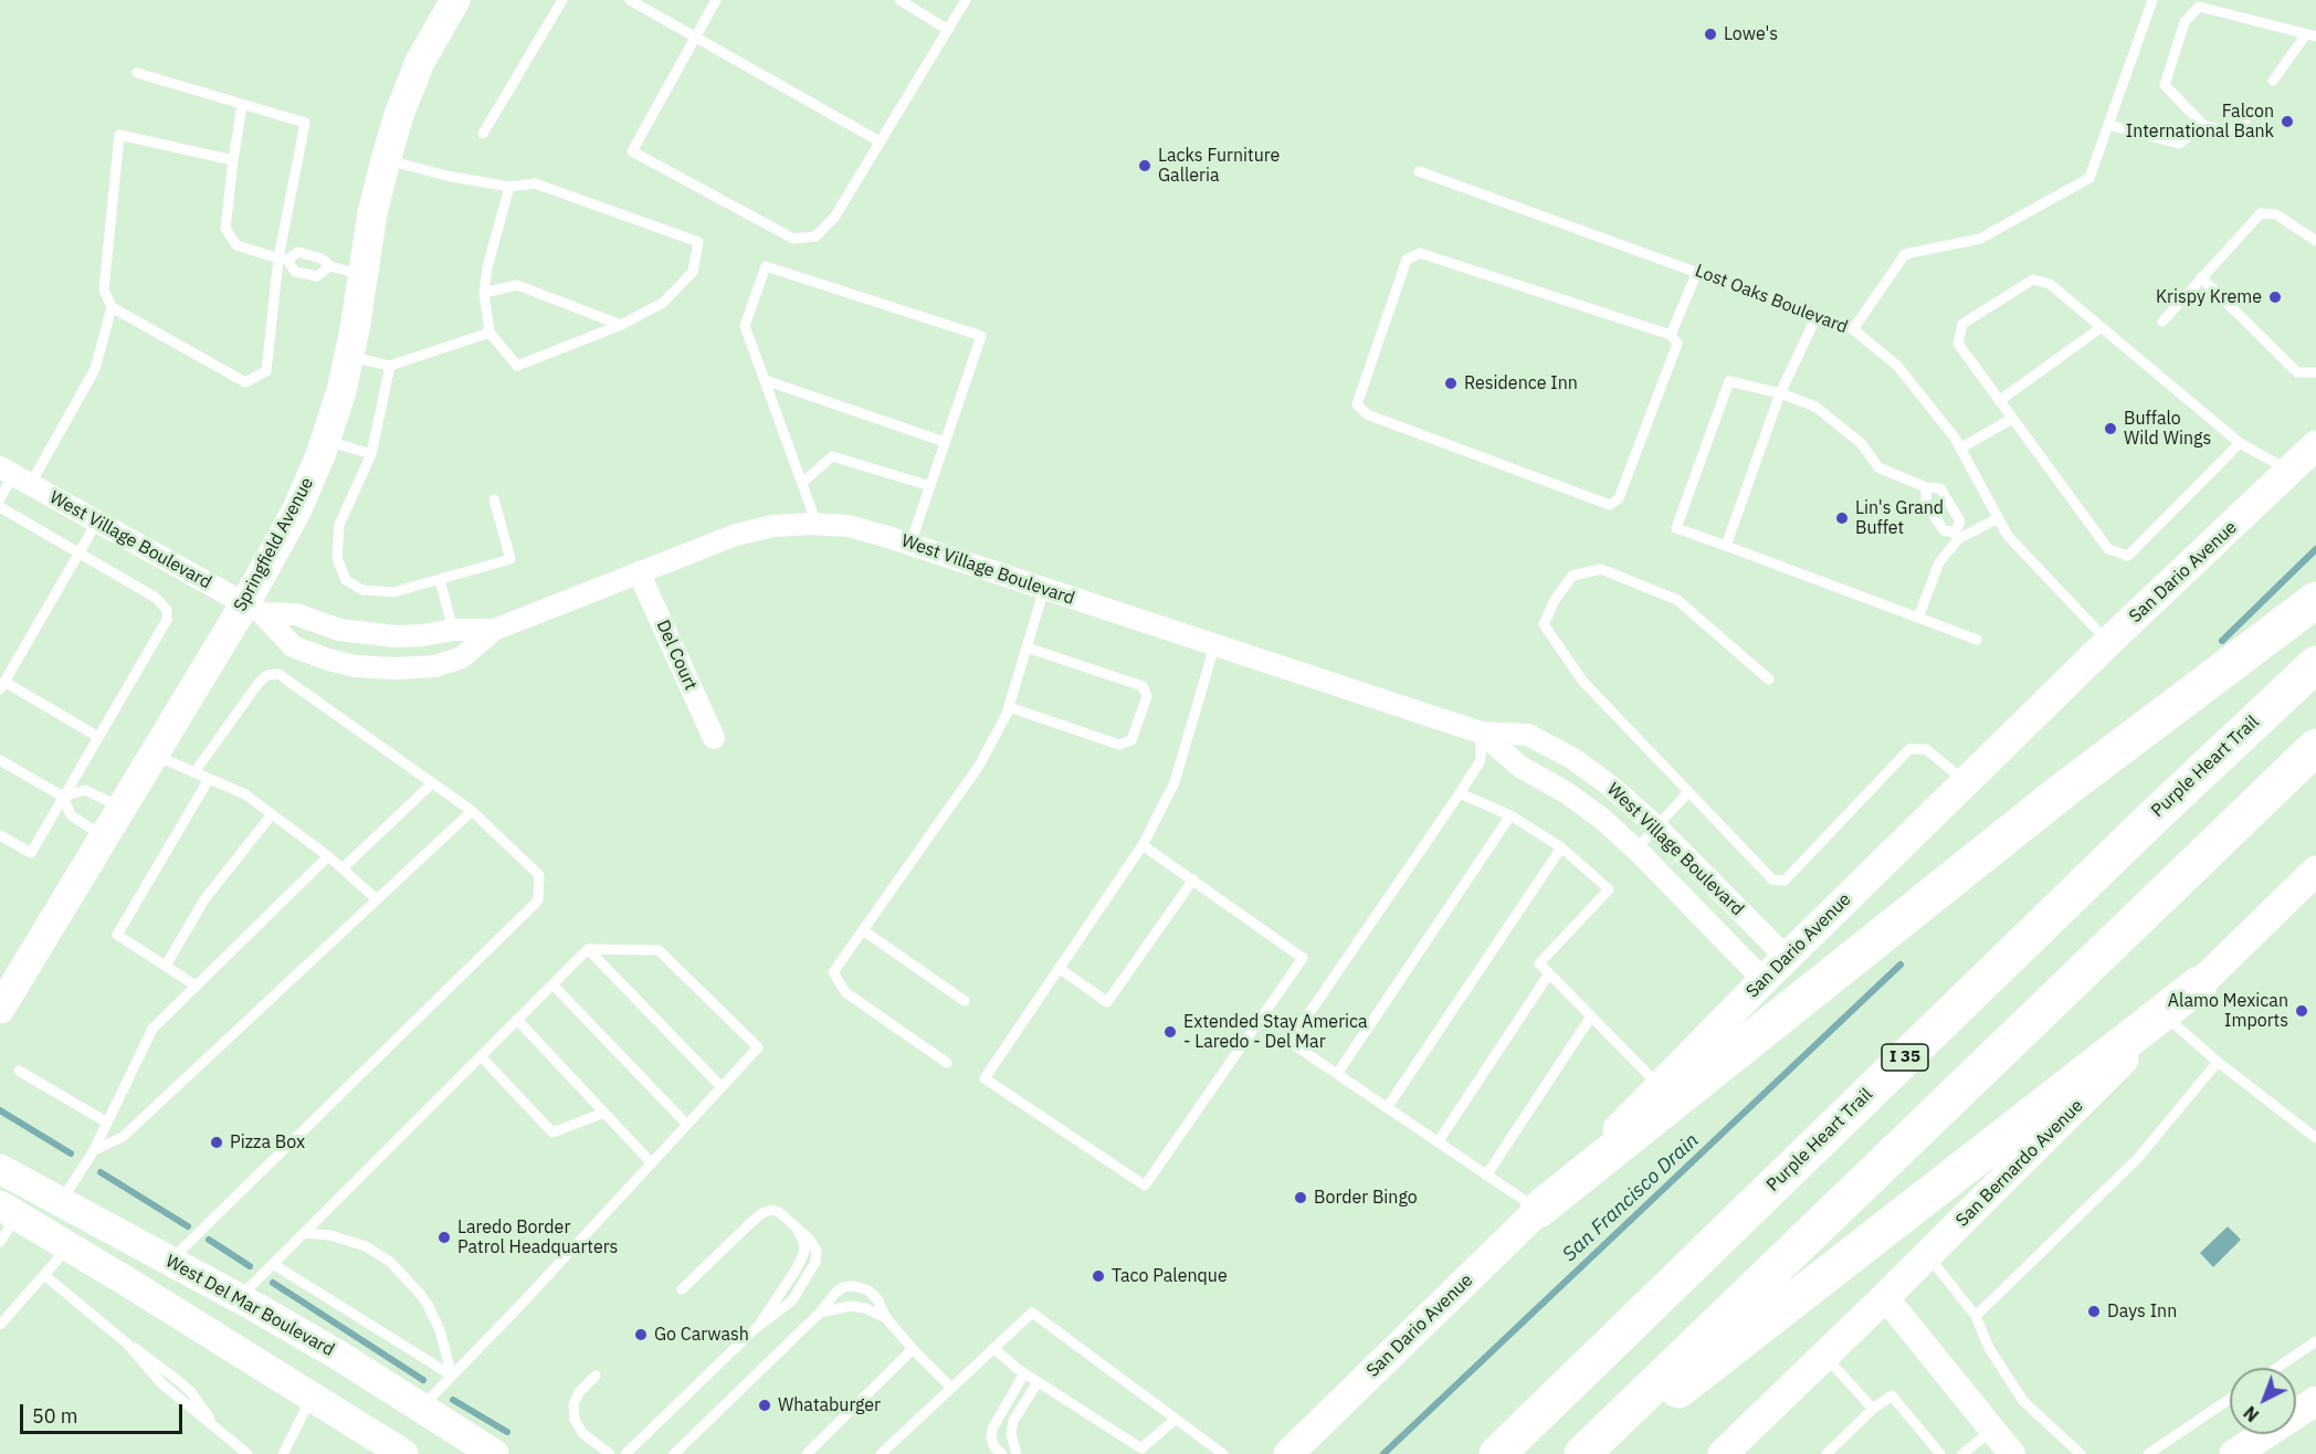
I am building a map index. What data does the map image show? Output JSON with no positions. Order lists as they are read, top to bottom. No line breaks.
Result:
{"streets":{"highway":["Purple Heart Trail","I 35"],"main road":["Springfield Avenue","San Dario Avenue","San Bernardo Avenue","West Del Mar Boulevard"],"street":["West Village Boulevard","Del Court"],"lane":["Lost Oaks Boulevard"]},"crossings":[["Lost Oaks Boulevard","San Dario Avenue"],["West Village Boulevard","Springfield Avenue"],["West Village Boulevard","San Dario Avenue"],["West Village Boulevard","Del Court"]],"water":["San Francisco Drain"],"places":["Lowe's","Falcon International Bank","Lacks Furniture Galleria","Krispy Kreme","Residence Inn","Buffalo Wild Wings","Lin's Grand Buffet","Alamo Mexican Imports","Extended Stay America - Laredo - Del Mar","Pizza Box","Border Bingo","Laredo Border Patrol Headquarters","Taco Palenque","Days Inn","Go Carwash","Whataburger"],"scale_bar":"50 m","north":"bottom left"}
